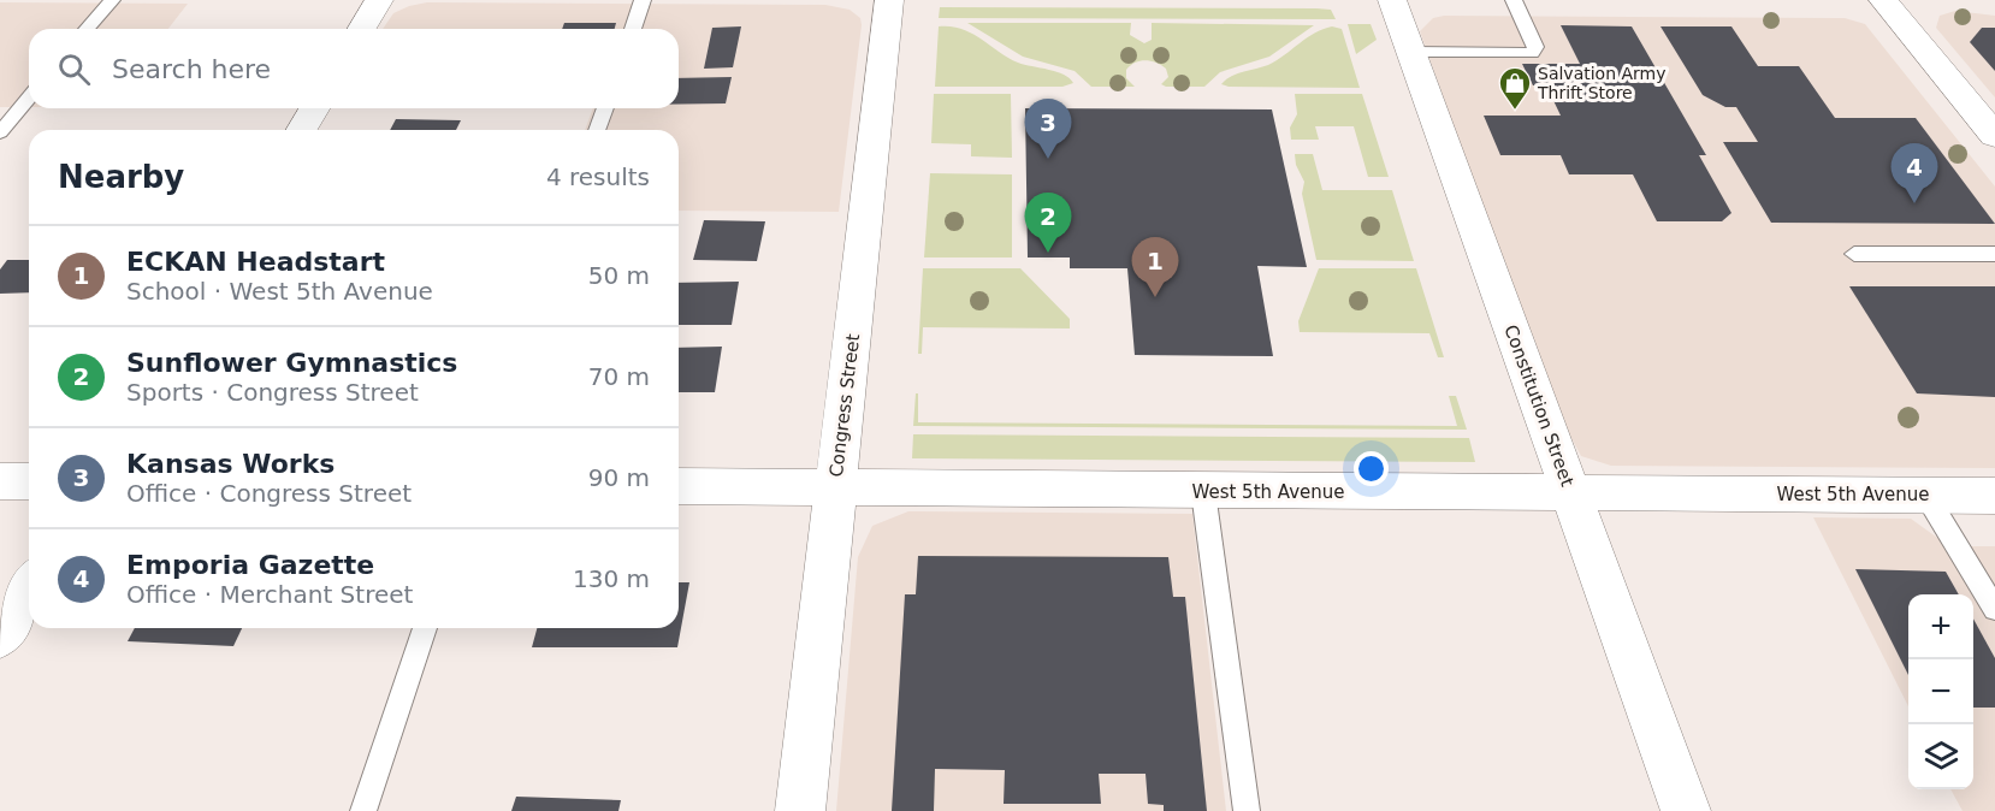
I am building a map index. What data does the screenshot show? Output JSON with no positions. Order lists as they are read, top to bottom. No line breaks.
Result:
{"streets":{"street":["Congress Street","Constitution Street","West 5th Avenue"]},"crossings":[["Congress Street","West 5th Avenue"],["Constitution Street","West 5th Avenue"]],"places":{"shop":["Salvation Army Thrift Store"]},"page":{"search":"Search here","pins":["3","4","2","1"],"heading":["Nearby","4 results"],"list":[{"mark":"1","name":"ECKAN Headstart","note":"School · West 5th Avenue","value":"50 m"},{"mark":"2","name":"Sunflower Gymnastics","note":"Sports · Congress Street","value":"70 m"},{"mark":"3","name":"Kansas Works","note":"Office · Congress Street","value":"90 m"},{"mark":"4","name":"Emporia Gazette","note":"Office · Merchant Street","value":"130 m"}],"map_buttons":["+","−"]}}
